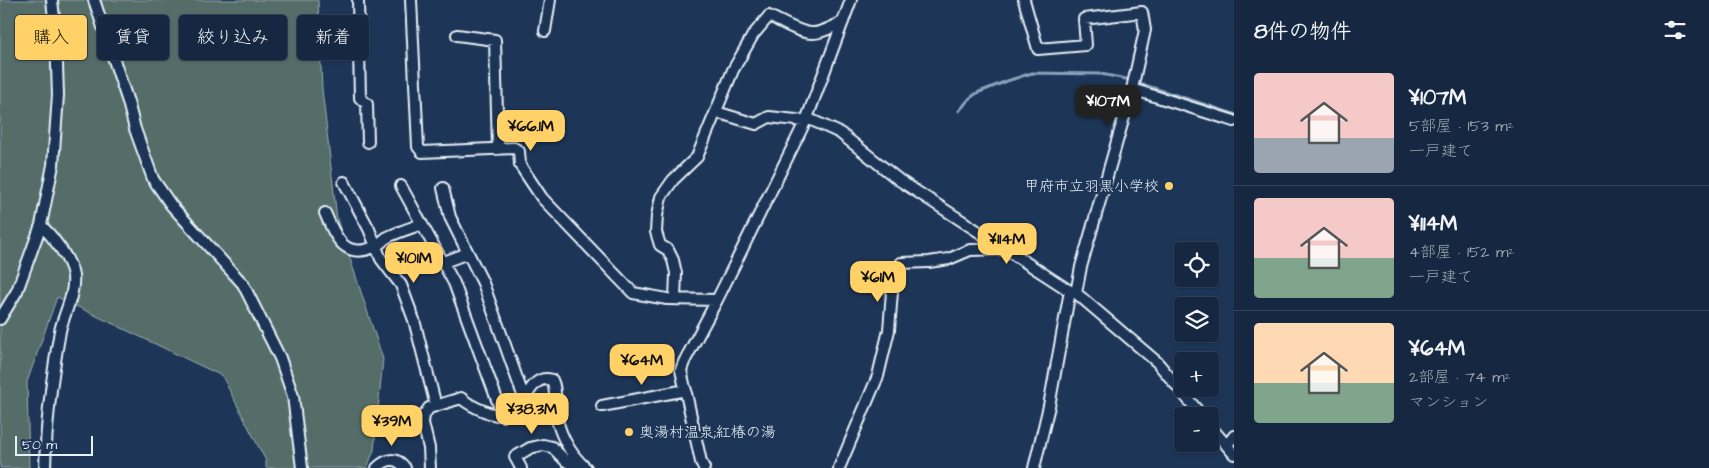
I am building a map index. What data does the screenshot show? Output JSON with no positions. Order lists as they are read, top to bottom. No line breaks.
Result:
{"places":["甲府市立羽黒小学校","奥湯村温泉;紅椿の湯"],"scale_bar":"50 m","page":{"heading":"8件の物件","chip":["購入","賃貸","絞り込み","新着"],"list":[{"name":"¥107M","note":"5部屋 · 153 m² · 一戸建て"},{"name":"¥114M","note":"4部屋 · 152 m² · 一戸建て"},{"name":"¥64M","note":"2部屋 · 74 m² · マンション"}],"price":["¥107M","¥66.1M","¥114M","¥101M","¥61M","¥64M","¥38.3M","¥39M"],"map_buttons":["+","−"],"scale":"50 m"}}
